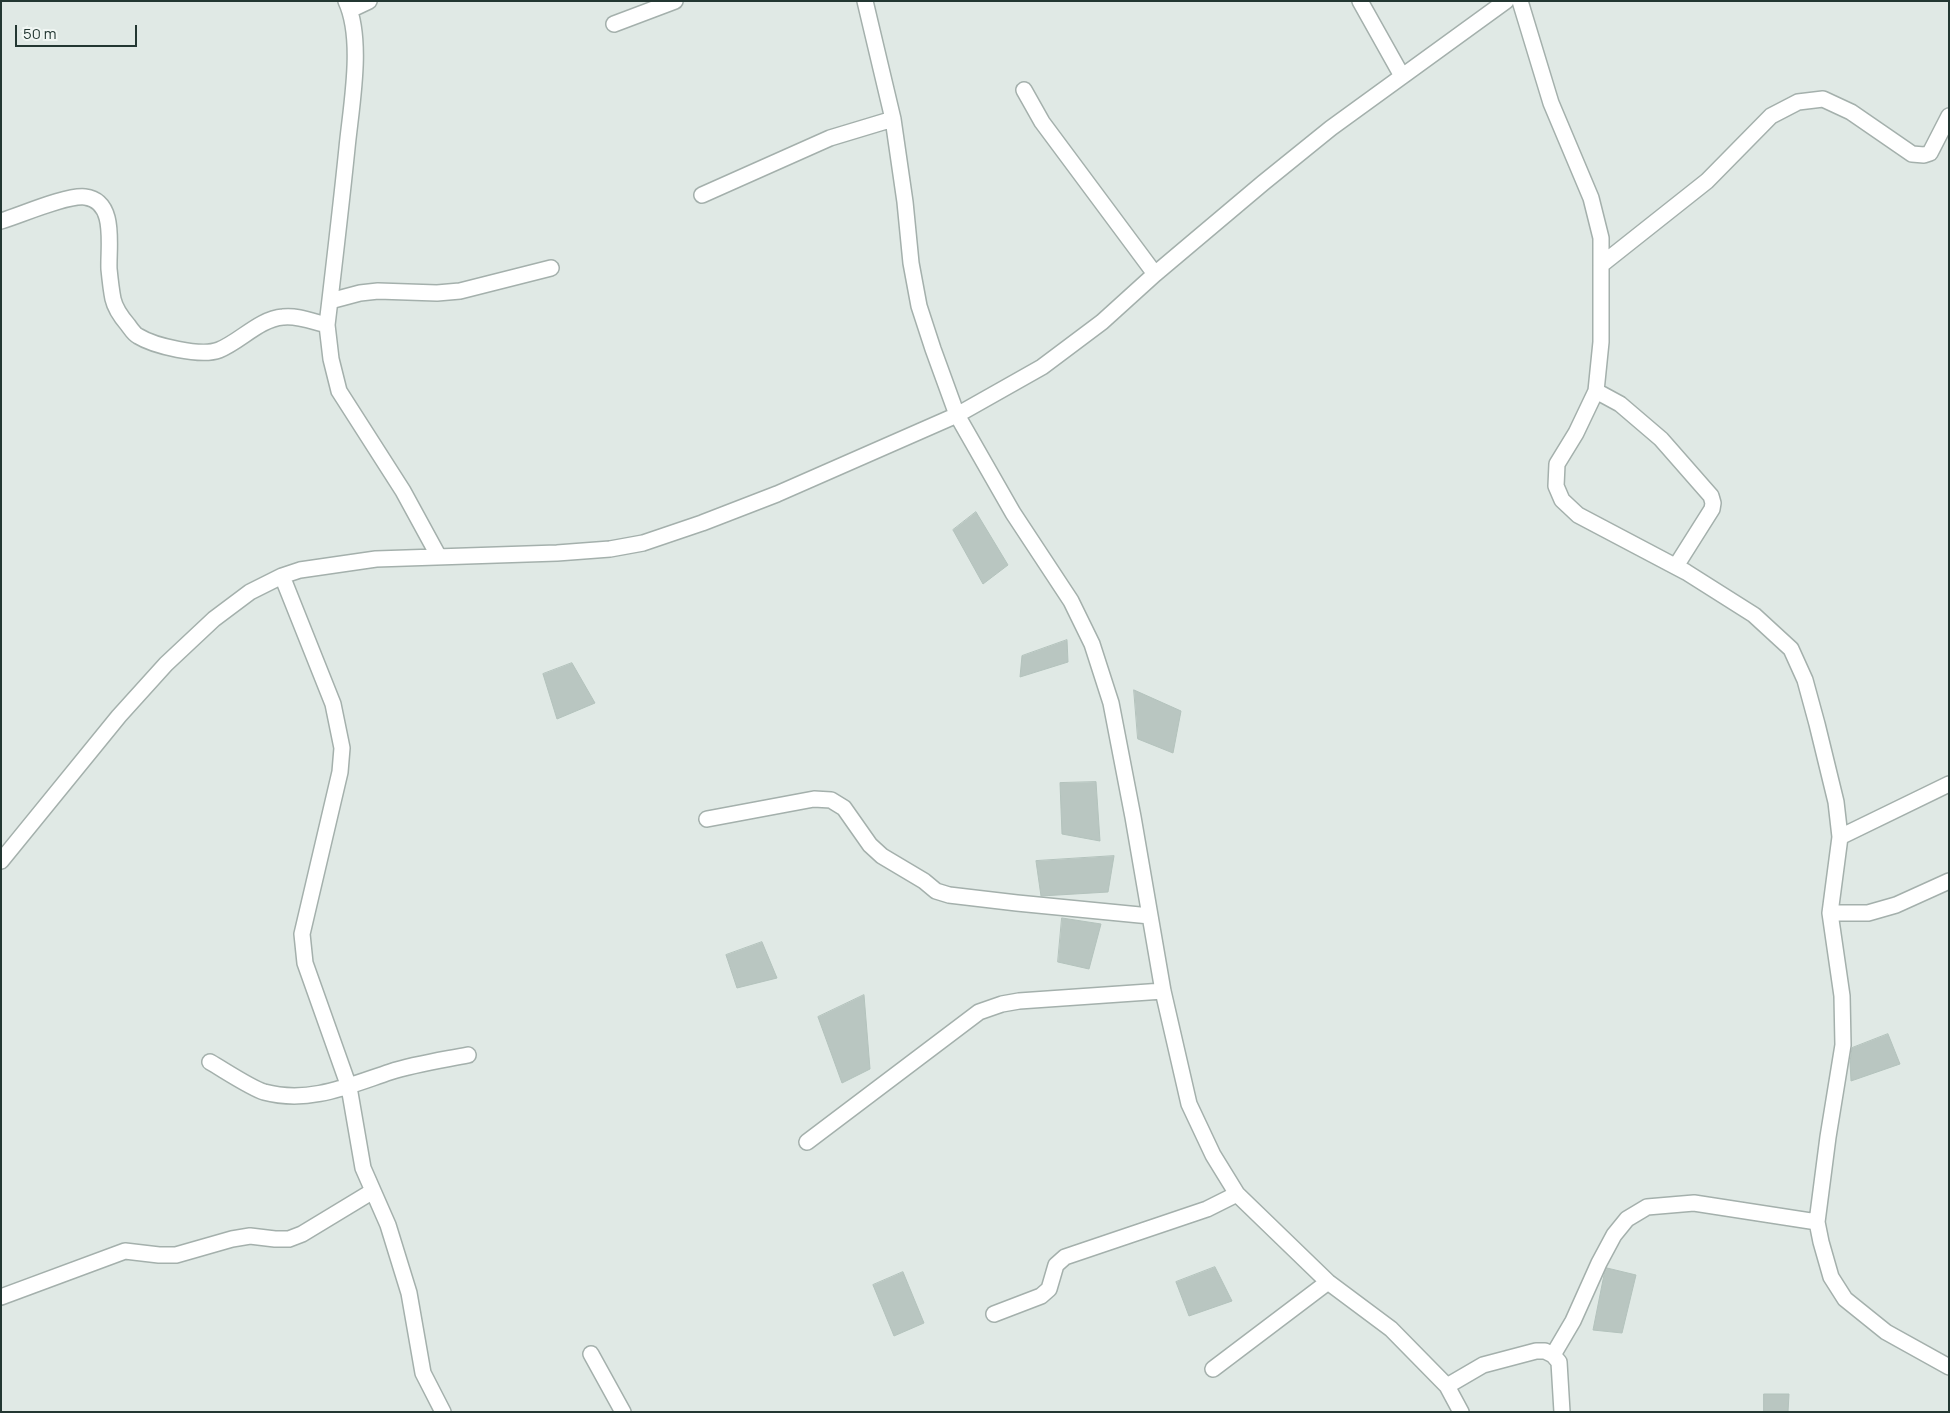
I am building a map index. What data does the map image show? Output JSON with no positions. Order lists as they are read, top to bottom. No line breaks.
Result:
{"scale_bar":"50 m"}
